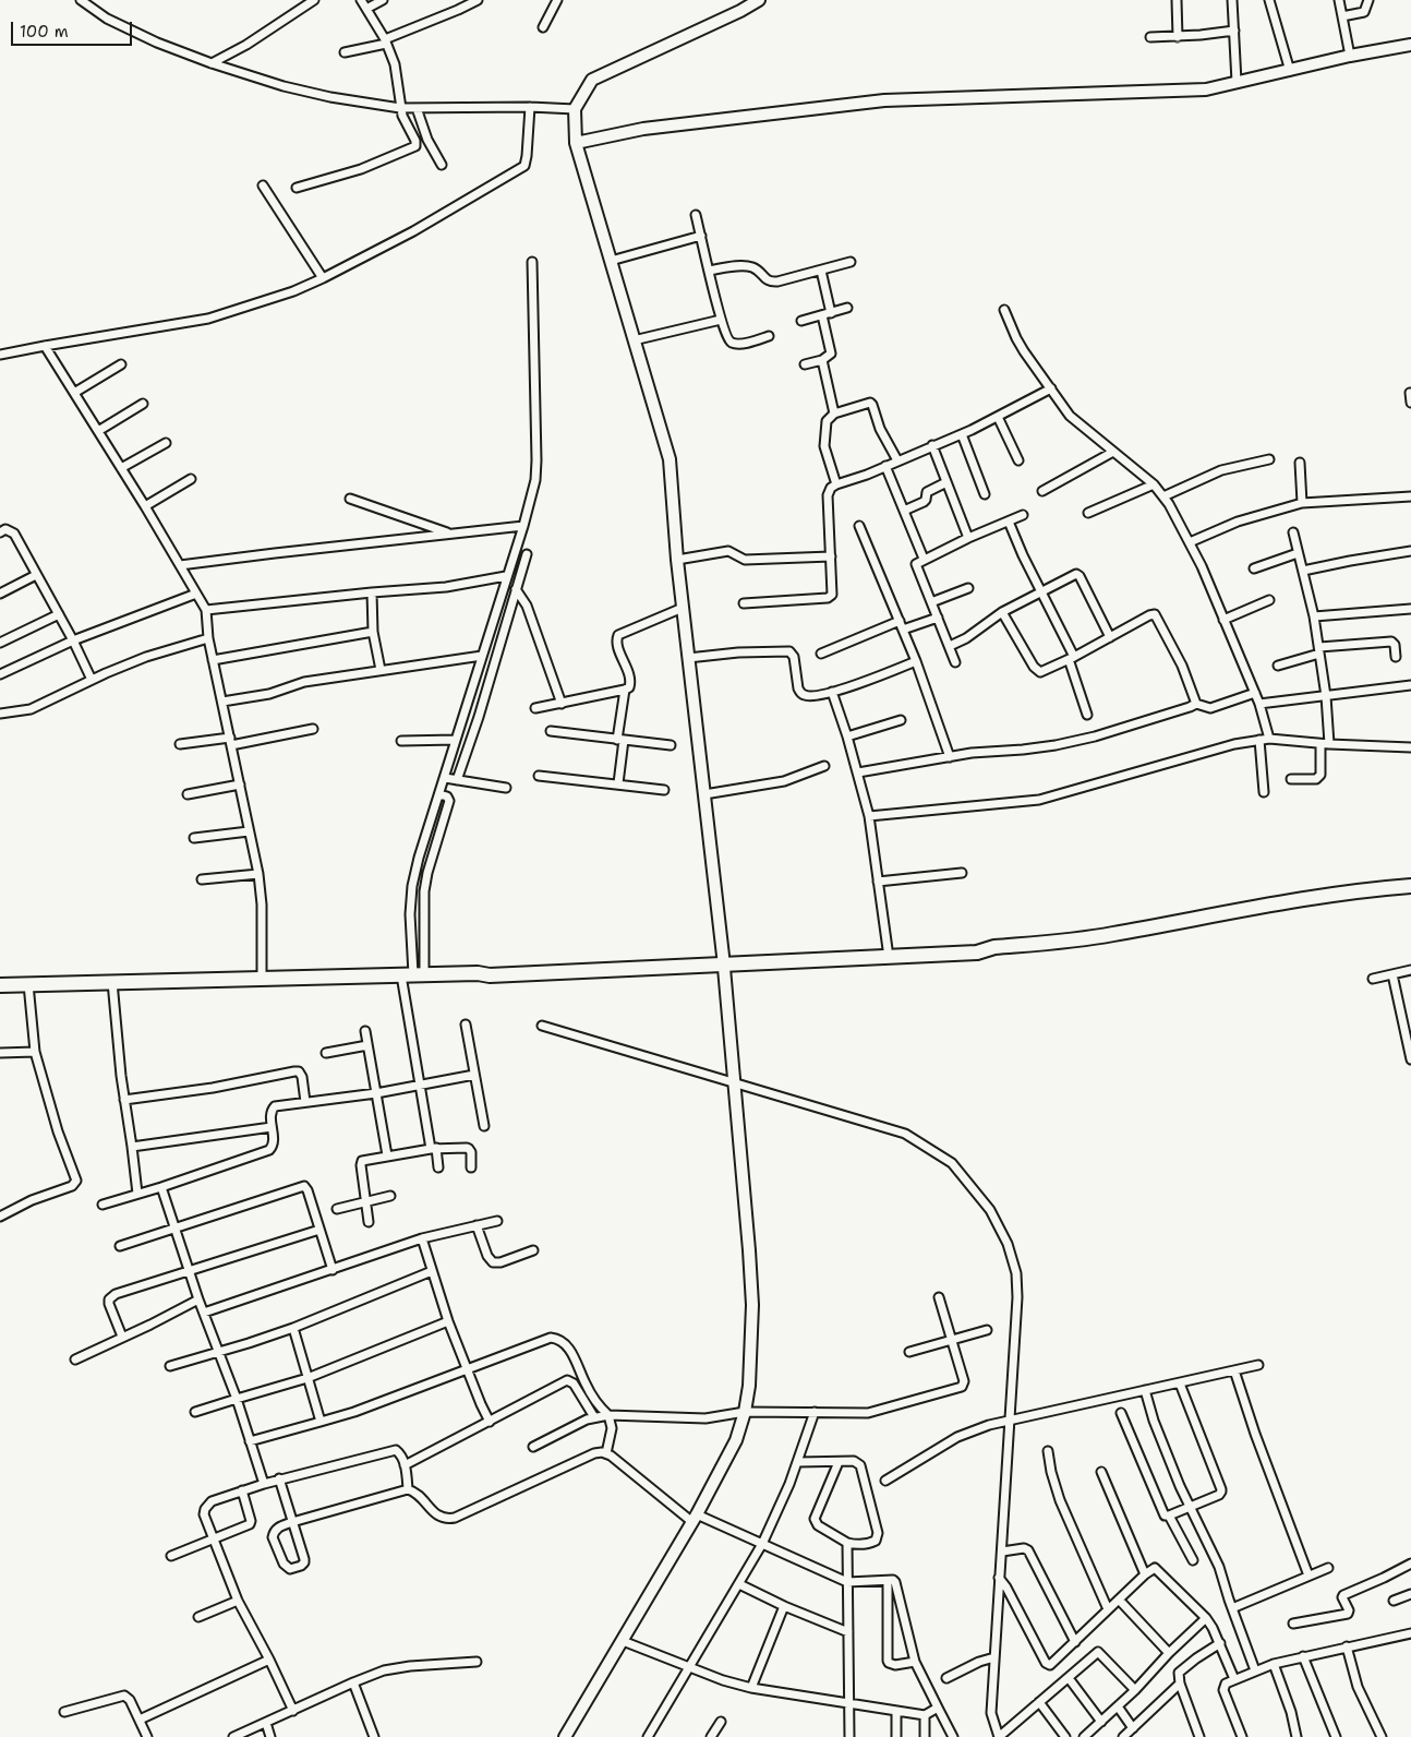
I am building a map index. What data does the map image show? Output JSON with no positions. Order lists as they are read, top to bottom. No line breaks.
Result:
{"scale_bar":"100 m"}
